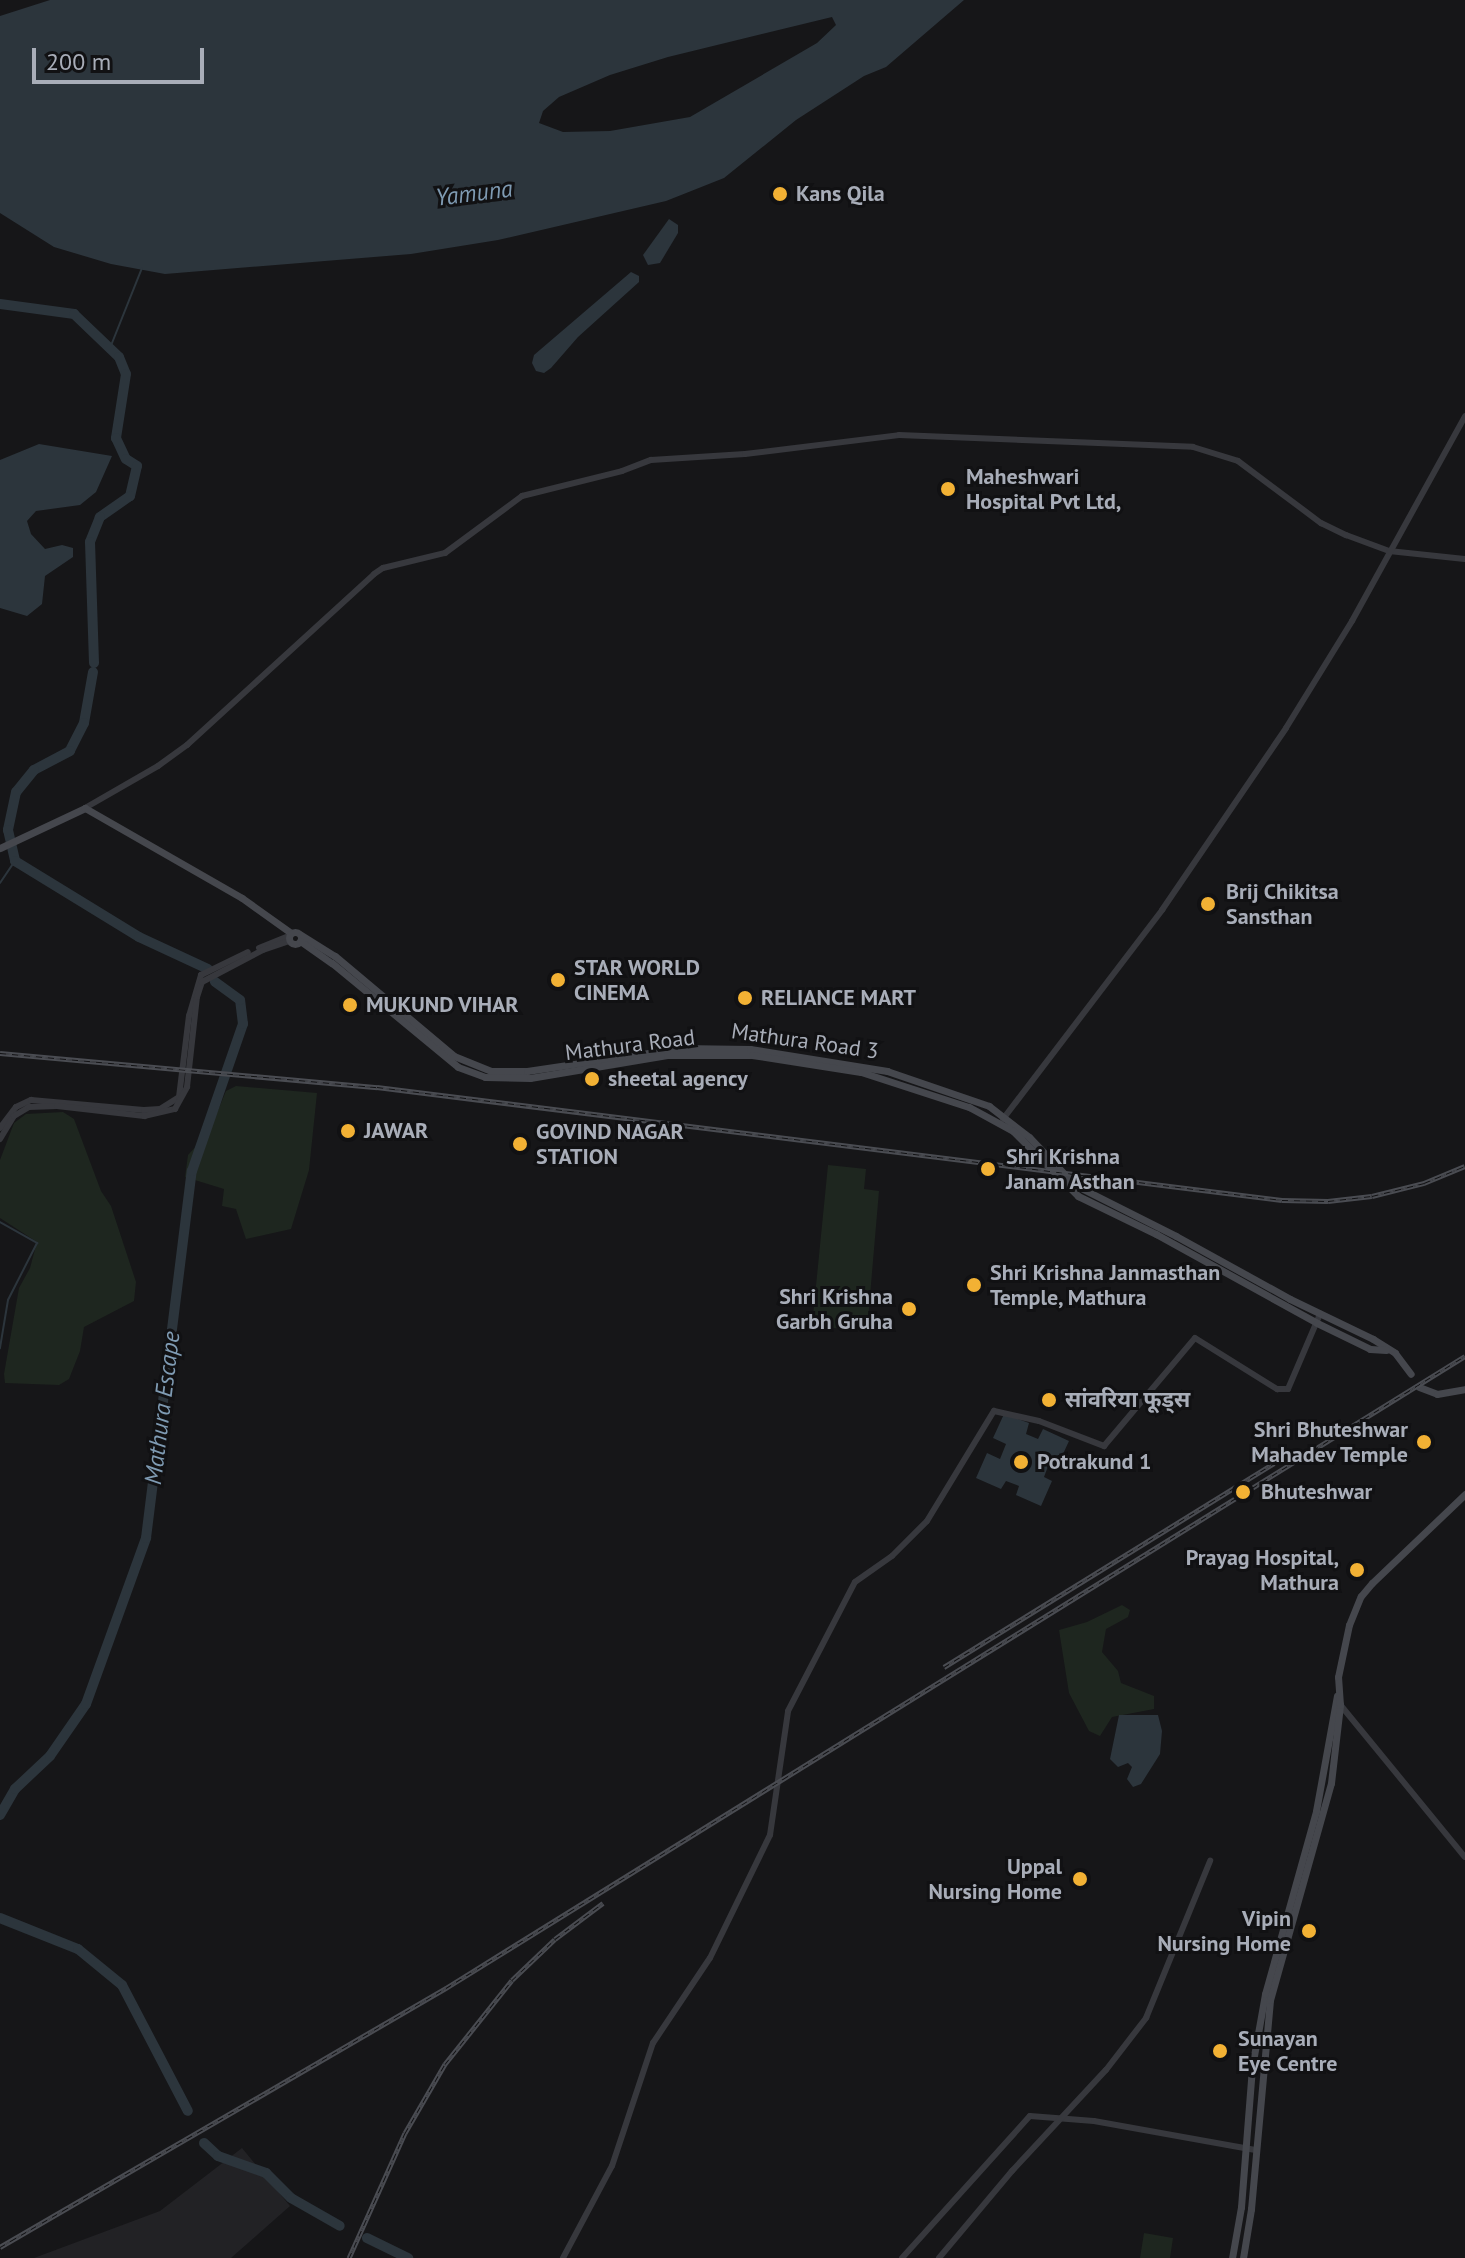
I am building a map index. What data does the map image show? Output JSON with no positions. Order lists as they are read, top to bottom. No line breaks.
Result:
{"streets":{"main road":["Mathura Road 3","Mathura Road"]},"crossings":[["Mathura Road 3","Mathura Road"]],"water":["Yamuna","Mathura Escape"],"places":["Kans Qila","Maheshwari Hospital Pvt Ltd,","Brij Chikitsa Sansthan","STAR WORLD CINEMA","RELIANCE MART","MUKUND VIHAR","sheetal agency","JAWAR","GOVIND NAGAR STATION","Shri Krishna Janam Asthan","Shri Krishna Janmasthan Temple, Mathura","Shri Krishna Garbh Gruha","सांवरिया फूड्स","Shri Bhuteshwar Mahadev Temple","Potrakund 1","Bhuteshwar","Prayag Hospital, Mathura","Uppal Nursing Home","Vipin Nursing Home","Sunayan Eye Centre"],"scale_bar":"200 m"}
